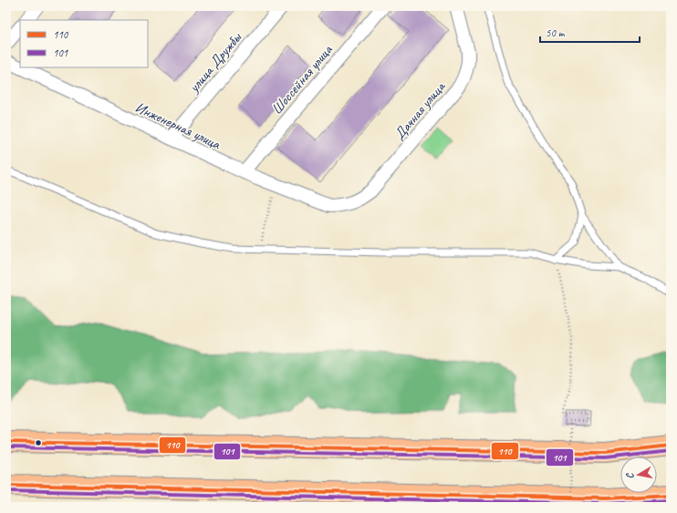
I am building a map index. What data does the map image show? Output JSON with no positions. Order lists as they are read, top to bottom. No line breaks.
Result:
{"streets":{"street":["улица Дружбы","Шоссейная улица","Дачная улица","Инженерная улица"]},"crossings":[["улица Дружбы","Инженерная улица"],["Шоссейная улица","Инженерная улица"],["Дачная улица","Инженерная улица"]],"lines":["transit line 110","transit line 101"],"legend":["110","101"],"scale_bar":"50 m","north":"left"}
